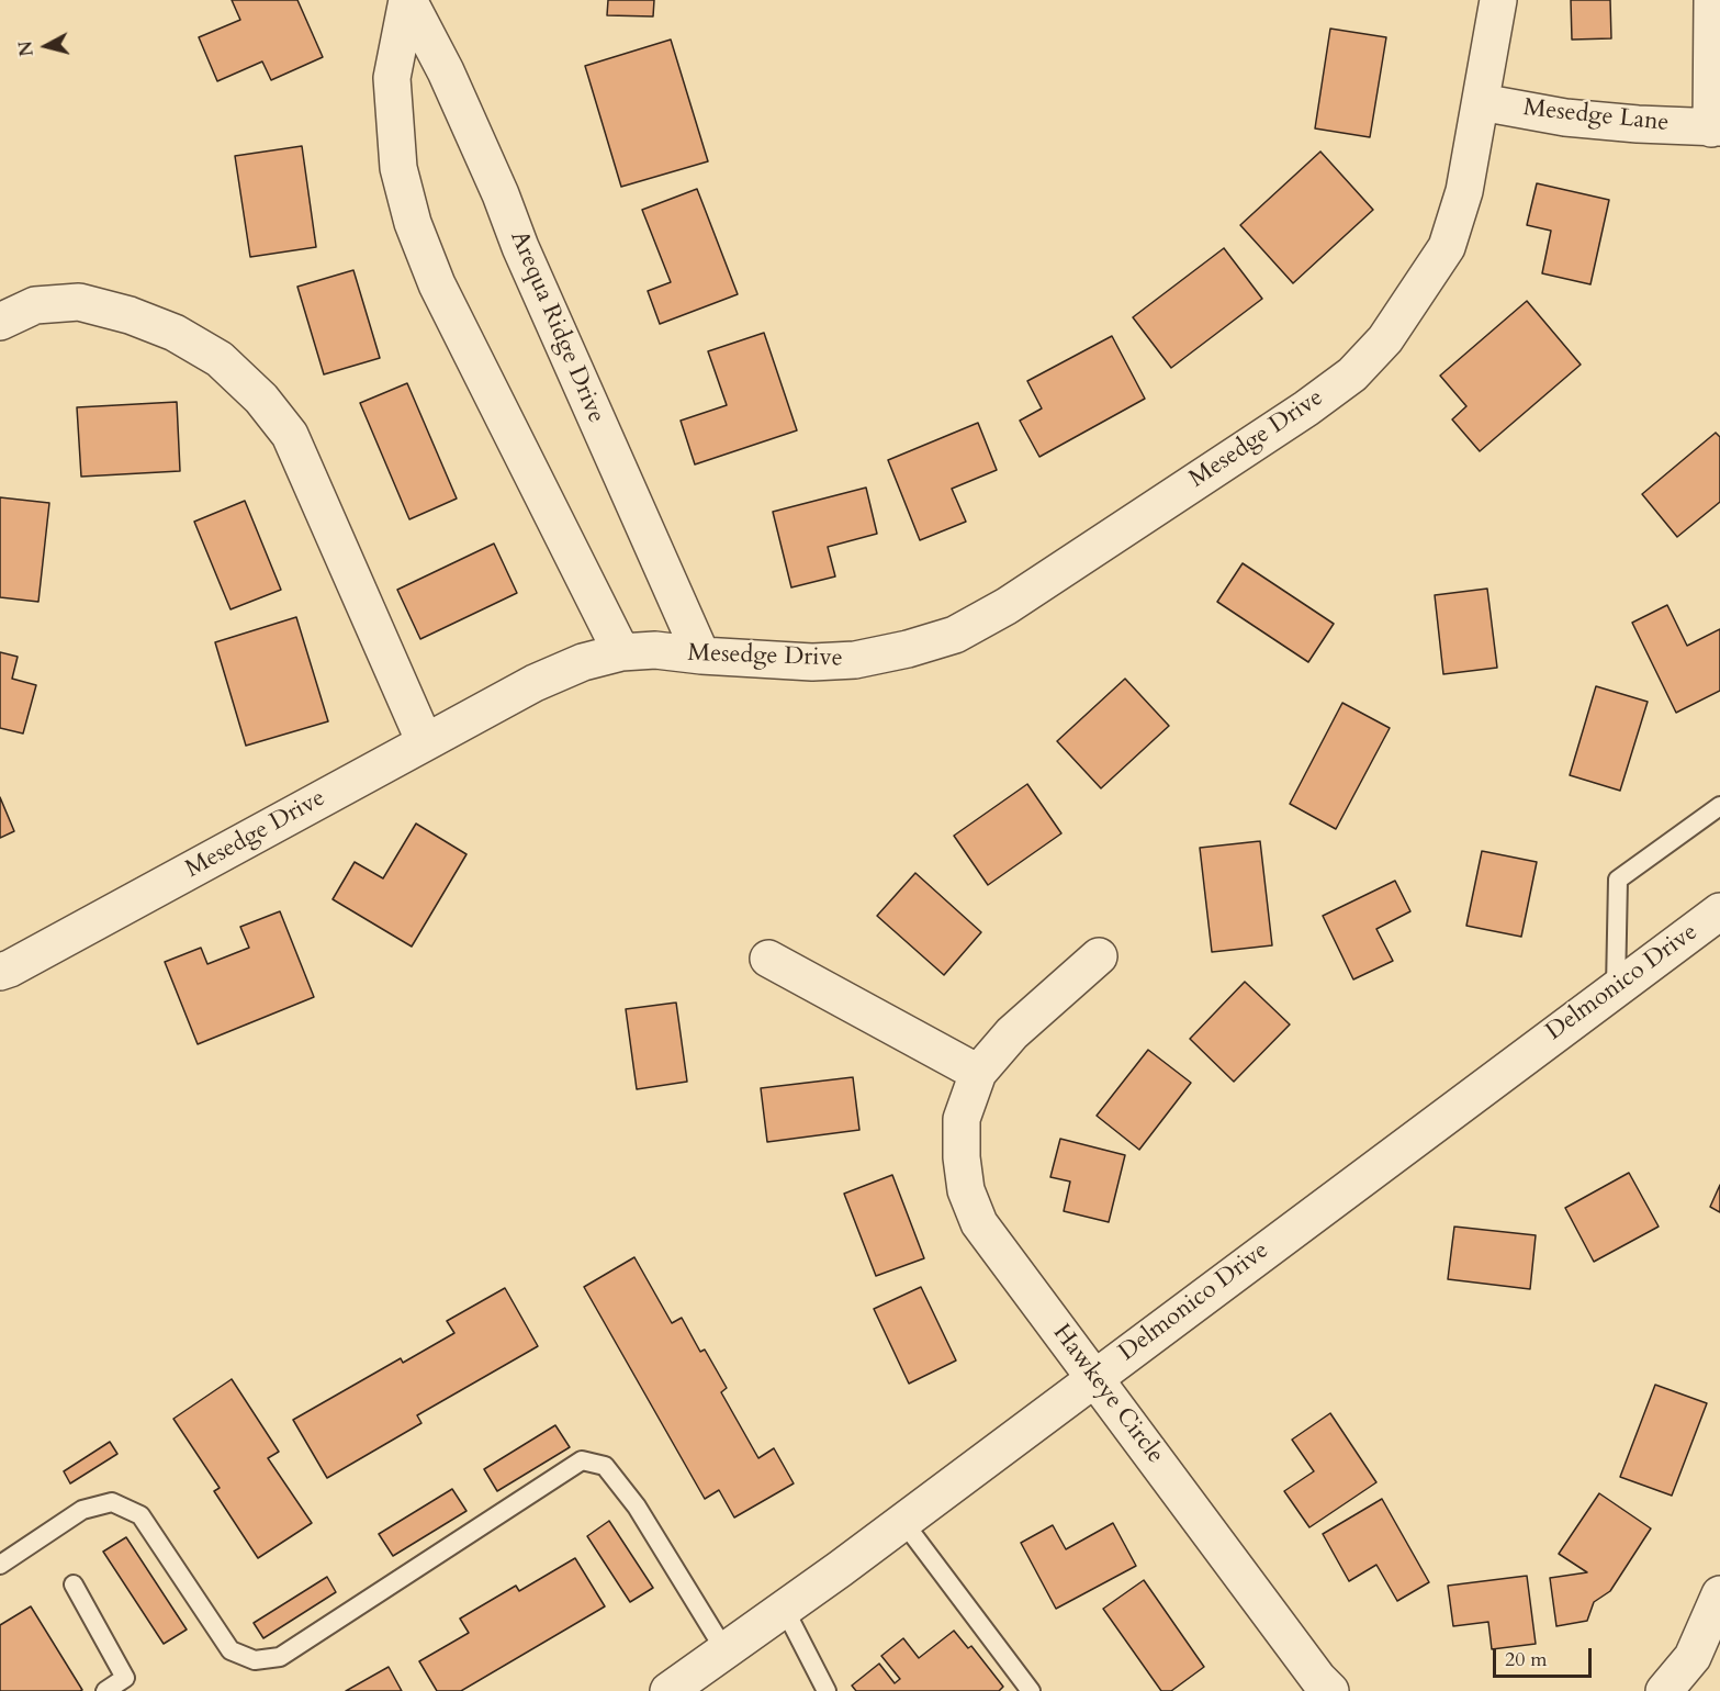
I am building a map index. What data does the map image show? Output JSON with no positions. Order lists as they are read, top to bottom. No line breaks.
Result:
{"streets":{"street":["Mesedge Lane","Arequa Ridge Drive","Mesedge Drive","Delmonico Drive","Hawkeye Circle"]},"crossings":[["Mesedge Lane","Mesedge Drive"],["Arequa Ridge Drive","Mesedge Drive"],["Delmonico Drive","Hawkeye Circle"]],"scale_bar":"20 m","north":"left"}
